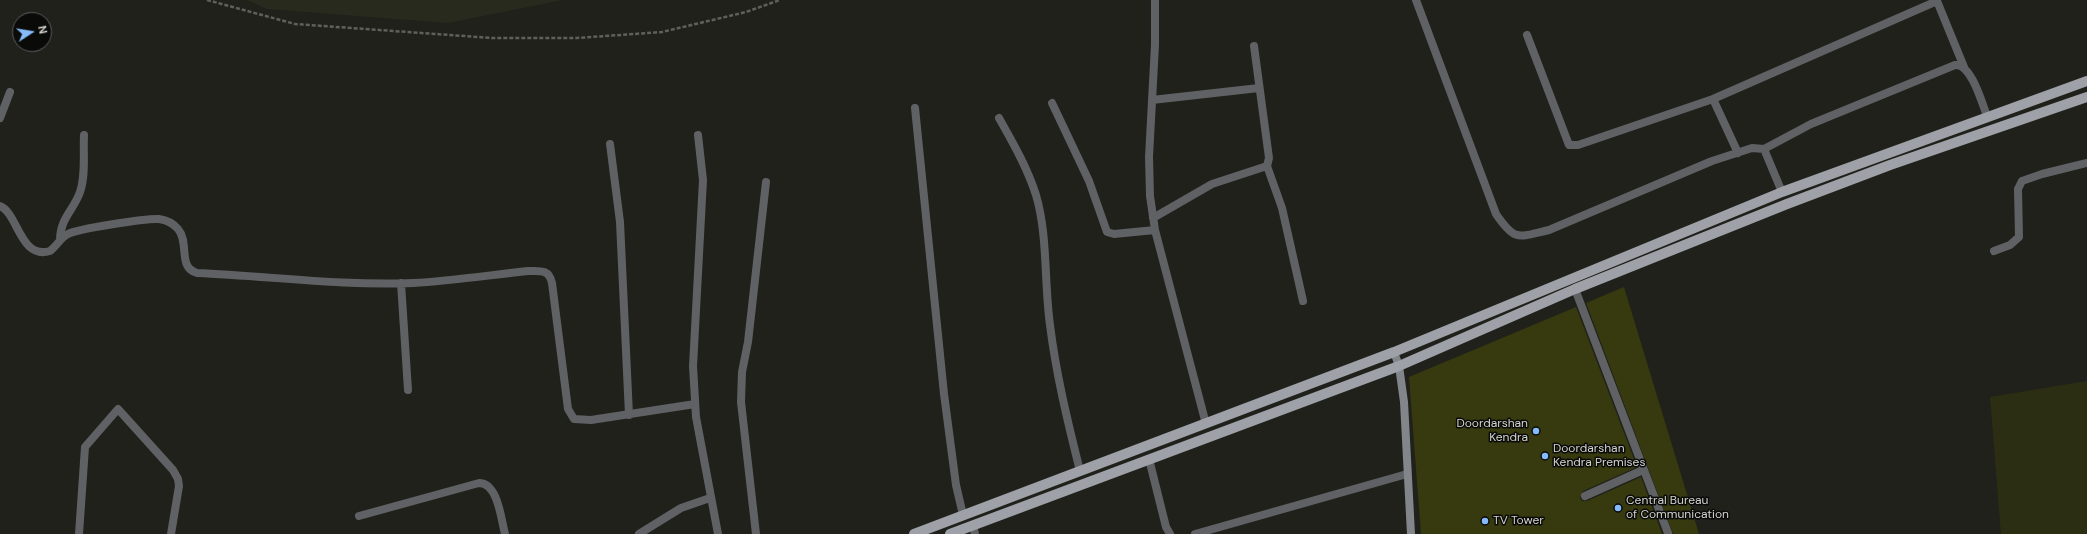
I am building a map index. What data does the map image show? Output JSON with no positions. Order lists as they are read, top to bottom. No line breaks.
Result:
{"places":["Doordarshan Kendra","Doordarshan Kendra Premises","Central Bureau of Communication","TV Tower"],"north":"right"}
